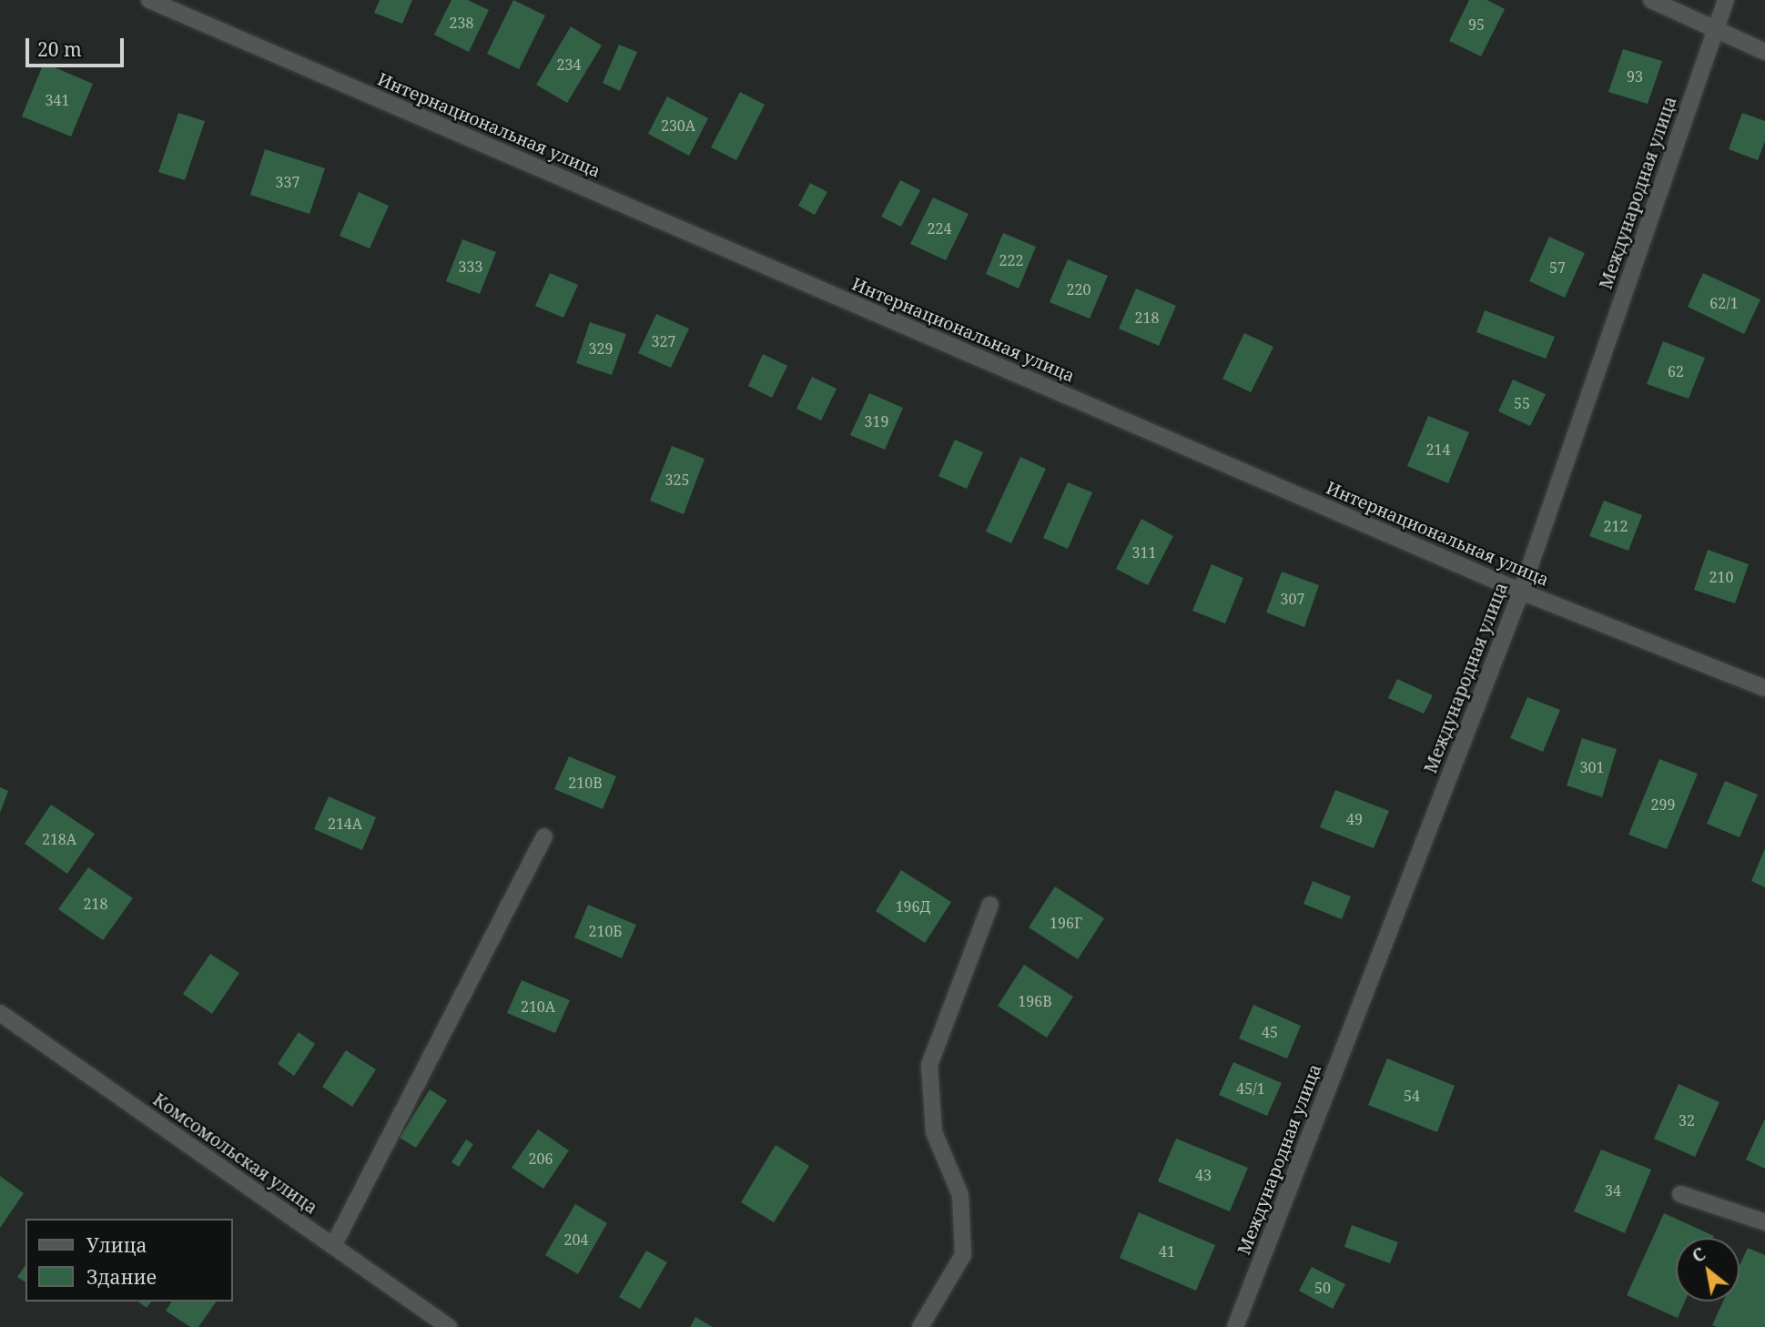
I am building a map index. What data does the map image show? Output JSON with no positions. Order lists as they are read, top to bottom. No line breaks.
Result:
{"streets":{"street":["Интернациональная улица","Международная улица","Комсомольская улица"]},"crossings":[["Интернациональная улица","Международная улица"]],"house_numbers":["238","95","234","93","341","230А","337","224","222","333","57","220","62/1","218","327","329","62","55","319","214","325","212","311","210","307","301","210В","299","49","214А","218А","218","196Д","196Г","210Б","196В","210А","45","45/1","54","32","206","43","34","204","41","50"],"legend":["Улица","Здание"],"scale_bar":"20 m","north":"top left"}
